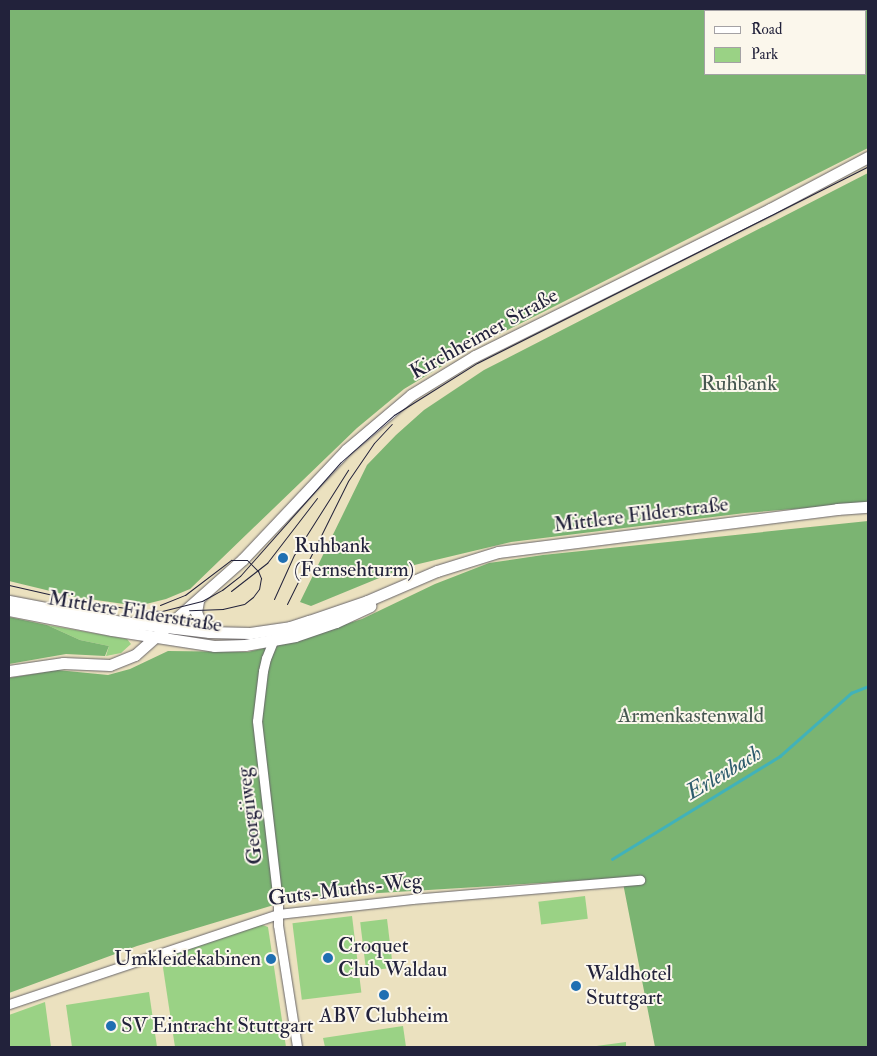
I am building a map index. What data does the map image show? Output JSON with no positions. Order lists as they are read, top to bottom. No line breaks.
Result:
{"streets":{"main road":["Kirchheimer Straße","Mittlere Filderstraße"],"street":["Georgiiweg","Guts-Muths-Weg"]},"crossings":[["Kirchheimer Straße","Mittlere Filderstraße"],["Mittlere Filderstraße","Georgiiweg"],["Georgiiweg","Guts-Muths-Weg"]],"water":["Erlenbach"],"parks":["Ruhbank","Armenkastenwald"],"places":["Ruhbank (Fernsehturm)","Croquet Club Waldau","Umkleidekabinen","Waldhotel Stuttgart","ABV Clubheim","SV Eintracht Stuttgart"],"legend":["Road","Park"]}
